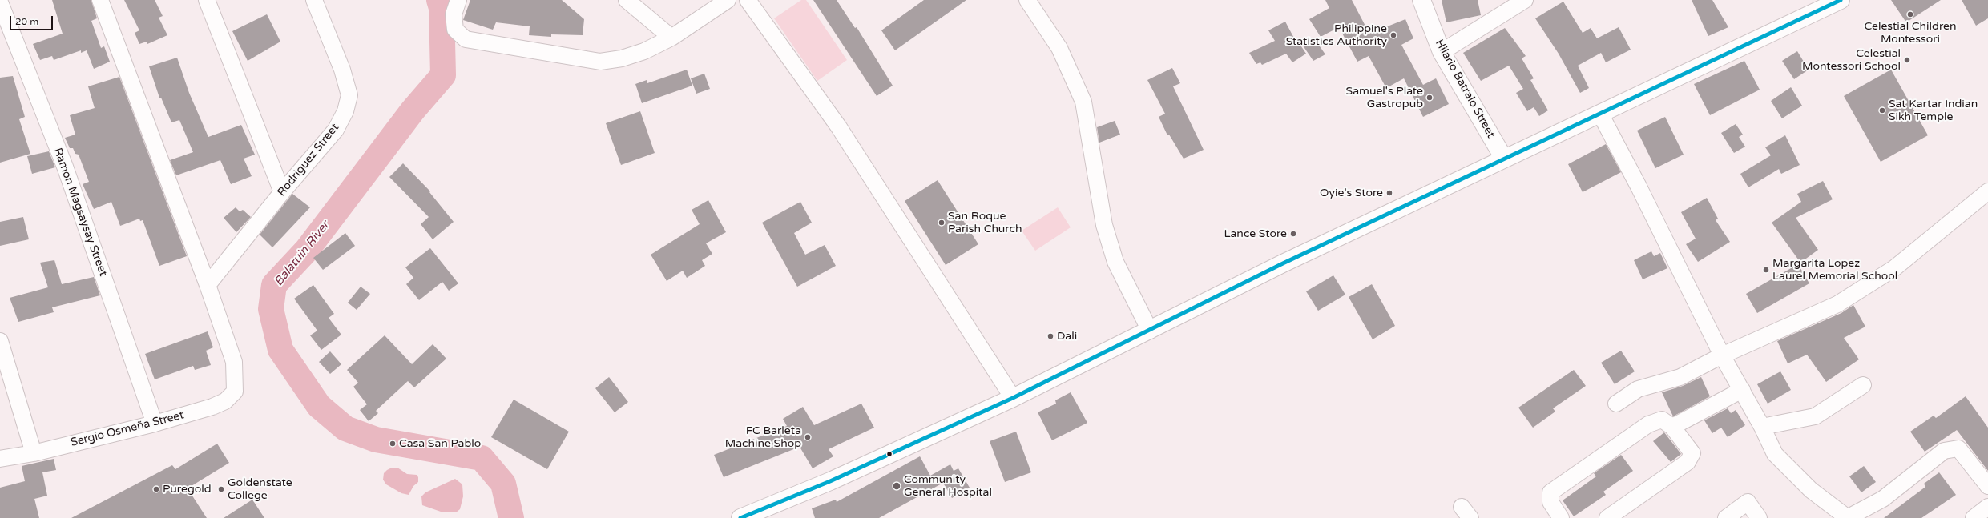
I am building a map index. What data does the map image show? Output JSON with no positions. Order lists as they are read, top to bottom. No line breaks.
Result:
{"streets":{"main road":["Hilario Batralo Street"],"street":["Rodriguez Street","Ramon Magsaysay Street","Sergio Osmeña Street"]},"crossings":[["Rodriguez Street","Sergio Osmeña Street"],["Ramon Magsaysay Street","Sergio Osmeña Street"]],"water":["Balatuin River"],"places":["Celestial Children Montessori","Philippine Statistics Authority","Celestial Montessori School","Samuel's Plate Gastropub","Sat Kartar Indian Sikh Temple","Oyie's Store","San Roque Parish Church","Lance Store","Margarita Lopez Laurel Memorial School","Dali","FC Barleta Machine Shop","Casa San Pablo","Community General Hospital","Puregold","Goldenstate College"],"scale_bar":"20 m"}
